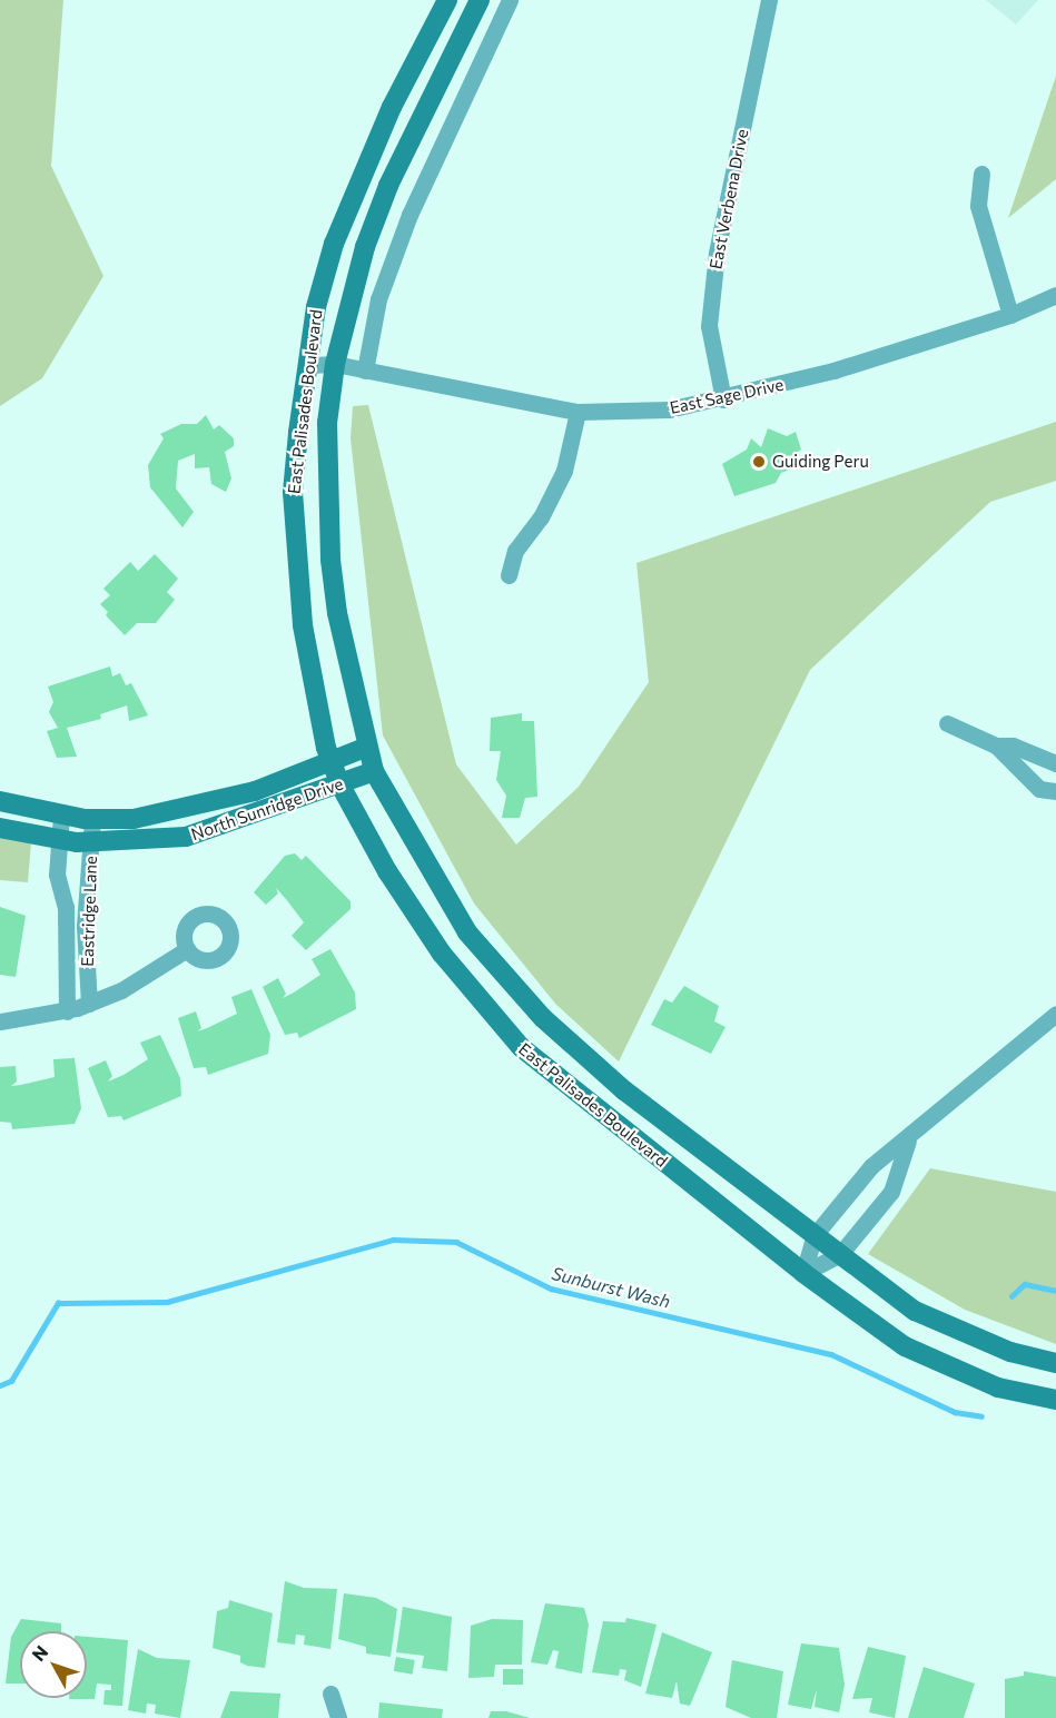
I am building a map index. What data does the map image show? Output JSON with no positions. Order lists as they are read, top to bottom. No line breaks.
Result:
{"streets":{"street":["East Verbena Drive","East Sage Drive","East Palisades Boulevard","North Sunridge Drive","Eastridge Lane"]},"crossings":[["East Verbena Drive","East Sage Drive"],["East Sage Drive","East Palisades Boulevard"],["East Palisades Boulevard","North Sunridge Drive"],["North Sunridge Drive","Eastridge Lane"]],"water":["Sunburst Wash"],"places":["Guiding Peru"],"north":"top left"}
